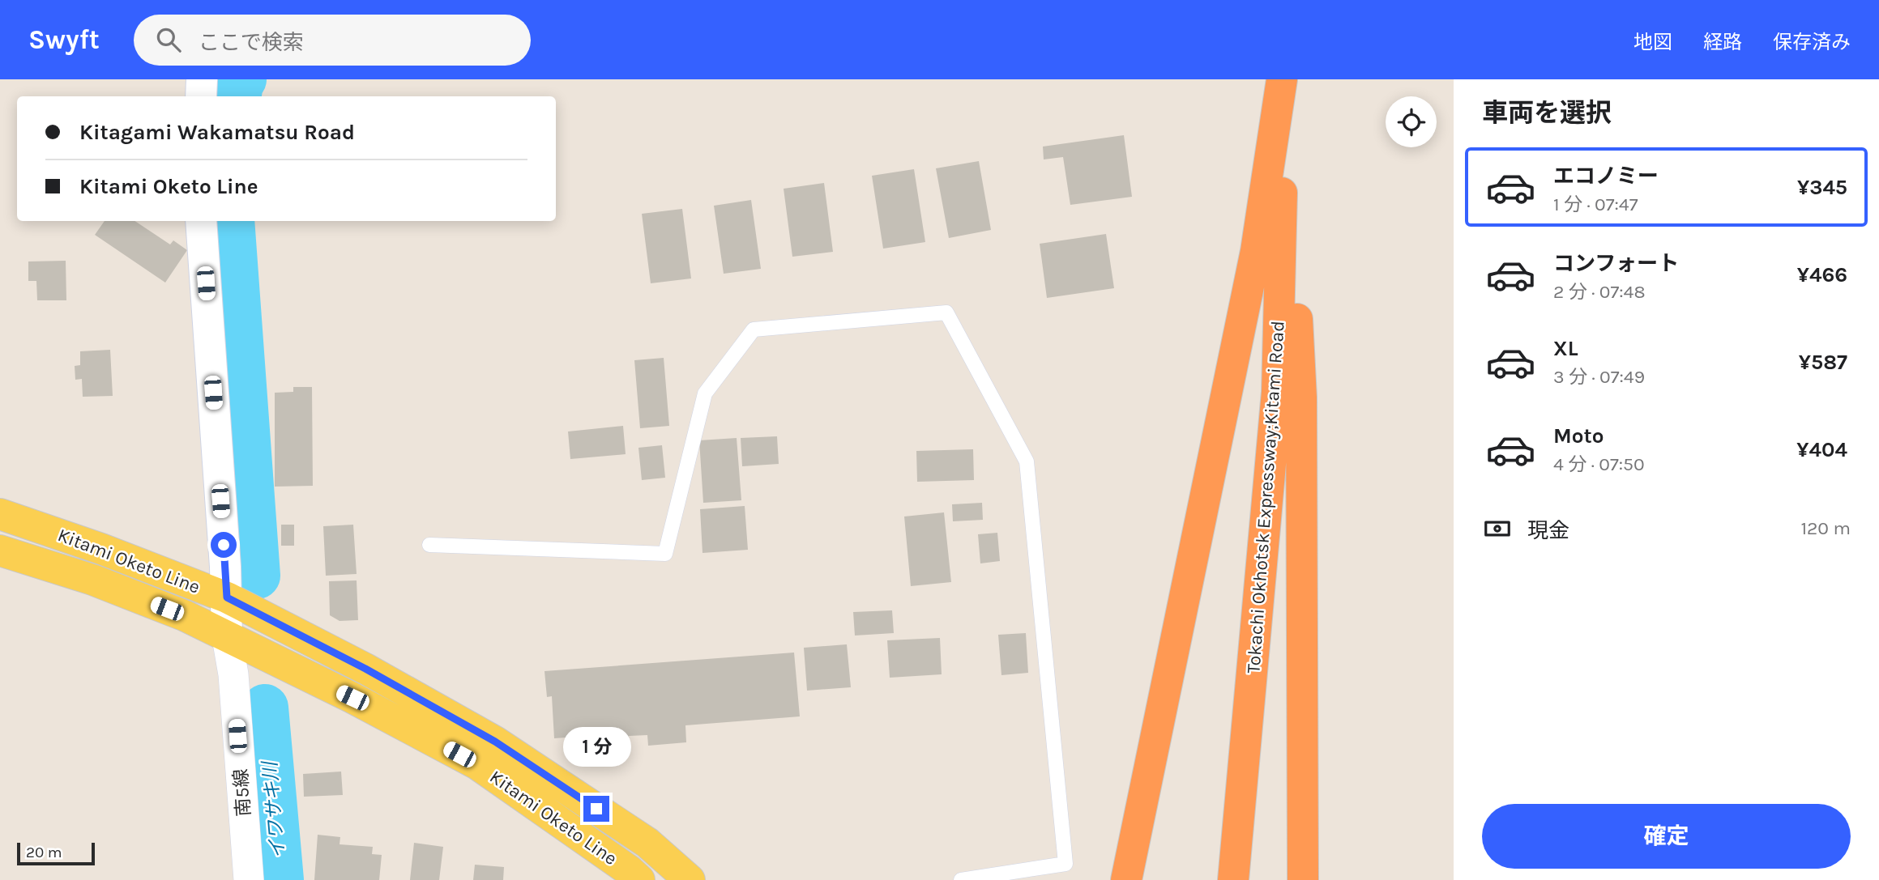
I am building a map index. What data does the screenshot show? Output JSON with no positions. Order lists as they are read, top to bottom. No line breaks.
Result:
{"streets":{"highway":["Tokachi Okhotsk Expressway;Kitami Road"],"main road":["Kitami Oketo Line"],"street":["南5線"]},"crossings":[["Kitami Oketo Line","南5線"]],"water":["イワサキ川"],"scale_bar":"20 m","page":{"header":"Swyft","search":"ここで検索","nav":["地図","経路","保存済み"],"heading":"車両を選択","banner":["Kitagami Wakamatsu Road","Kitami Oketo Line"],"list":[{"name":"エコノミー","note":"1 分 · 07:47","value":"¥345"},{"name":"コンフォート","note":"2 分 · 07:48","value":"¥466"},{"name":"XL","note":"3 分 · 07:49","value":"¥587"},{"name":"Moto","note":"4 分 · 07:50","value":"¥404"}],"pay":["現金","120 m"],"bubble":"1 分","buttons":"確定","scale":"20 m"}}
